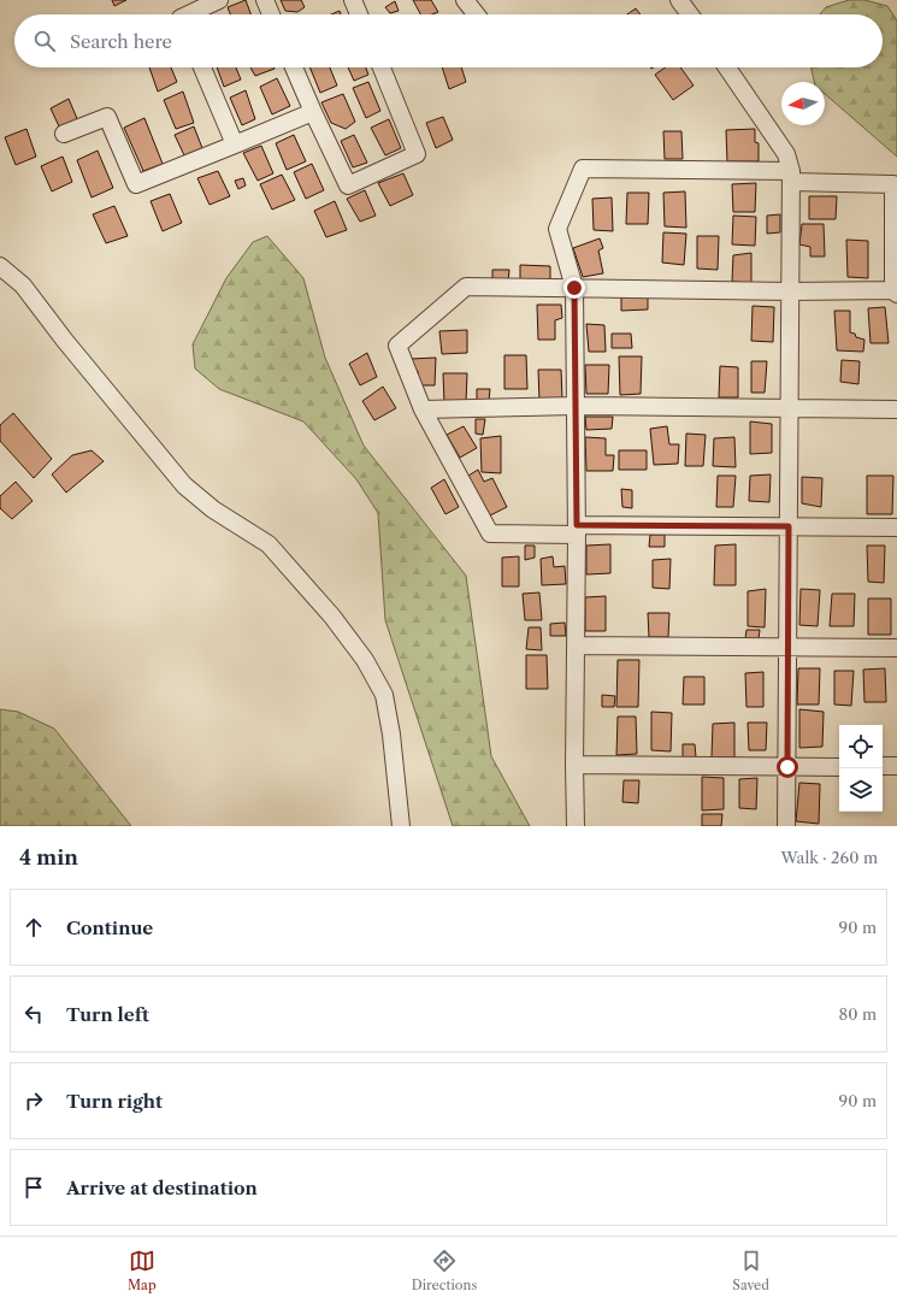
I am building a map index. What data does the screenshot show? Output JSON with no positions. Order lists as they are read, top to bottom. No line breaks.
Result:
{"north":"left","page":{"search":"Search here","heading":["4 min","Walk · 260 m"],"list":[["Continue","90 m"],["Turn left","80 m"],["Turn right","90 m"],"Arrive at destination"],"nav":["Map","Directions","Saved"]}}
